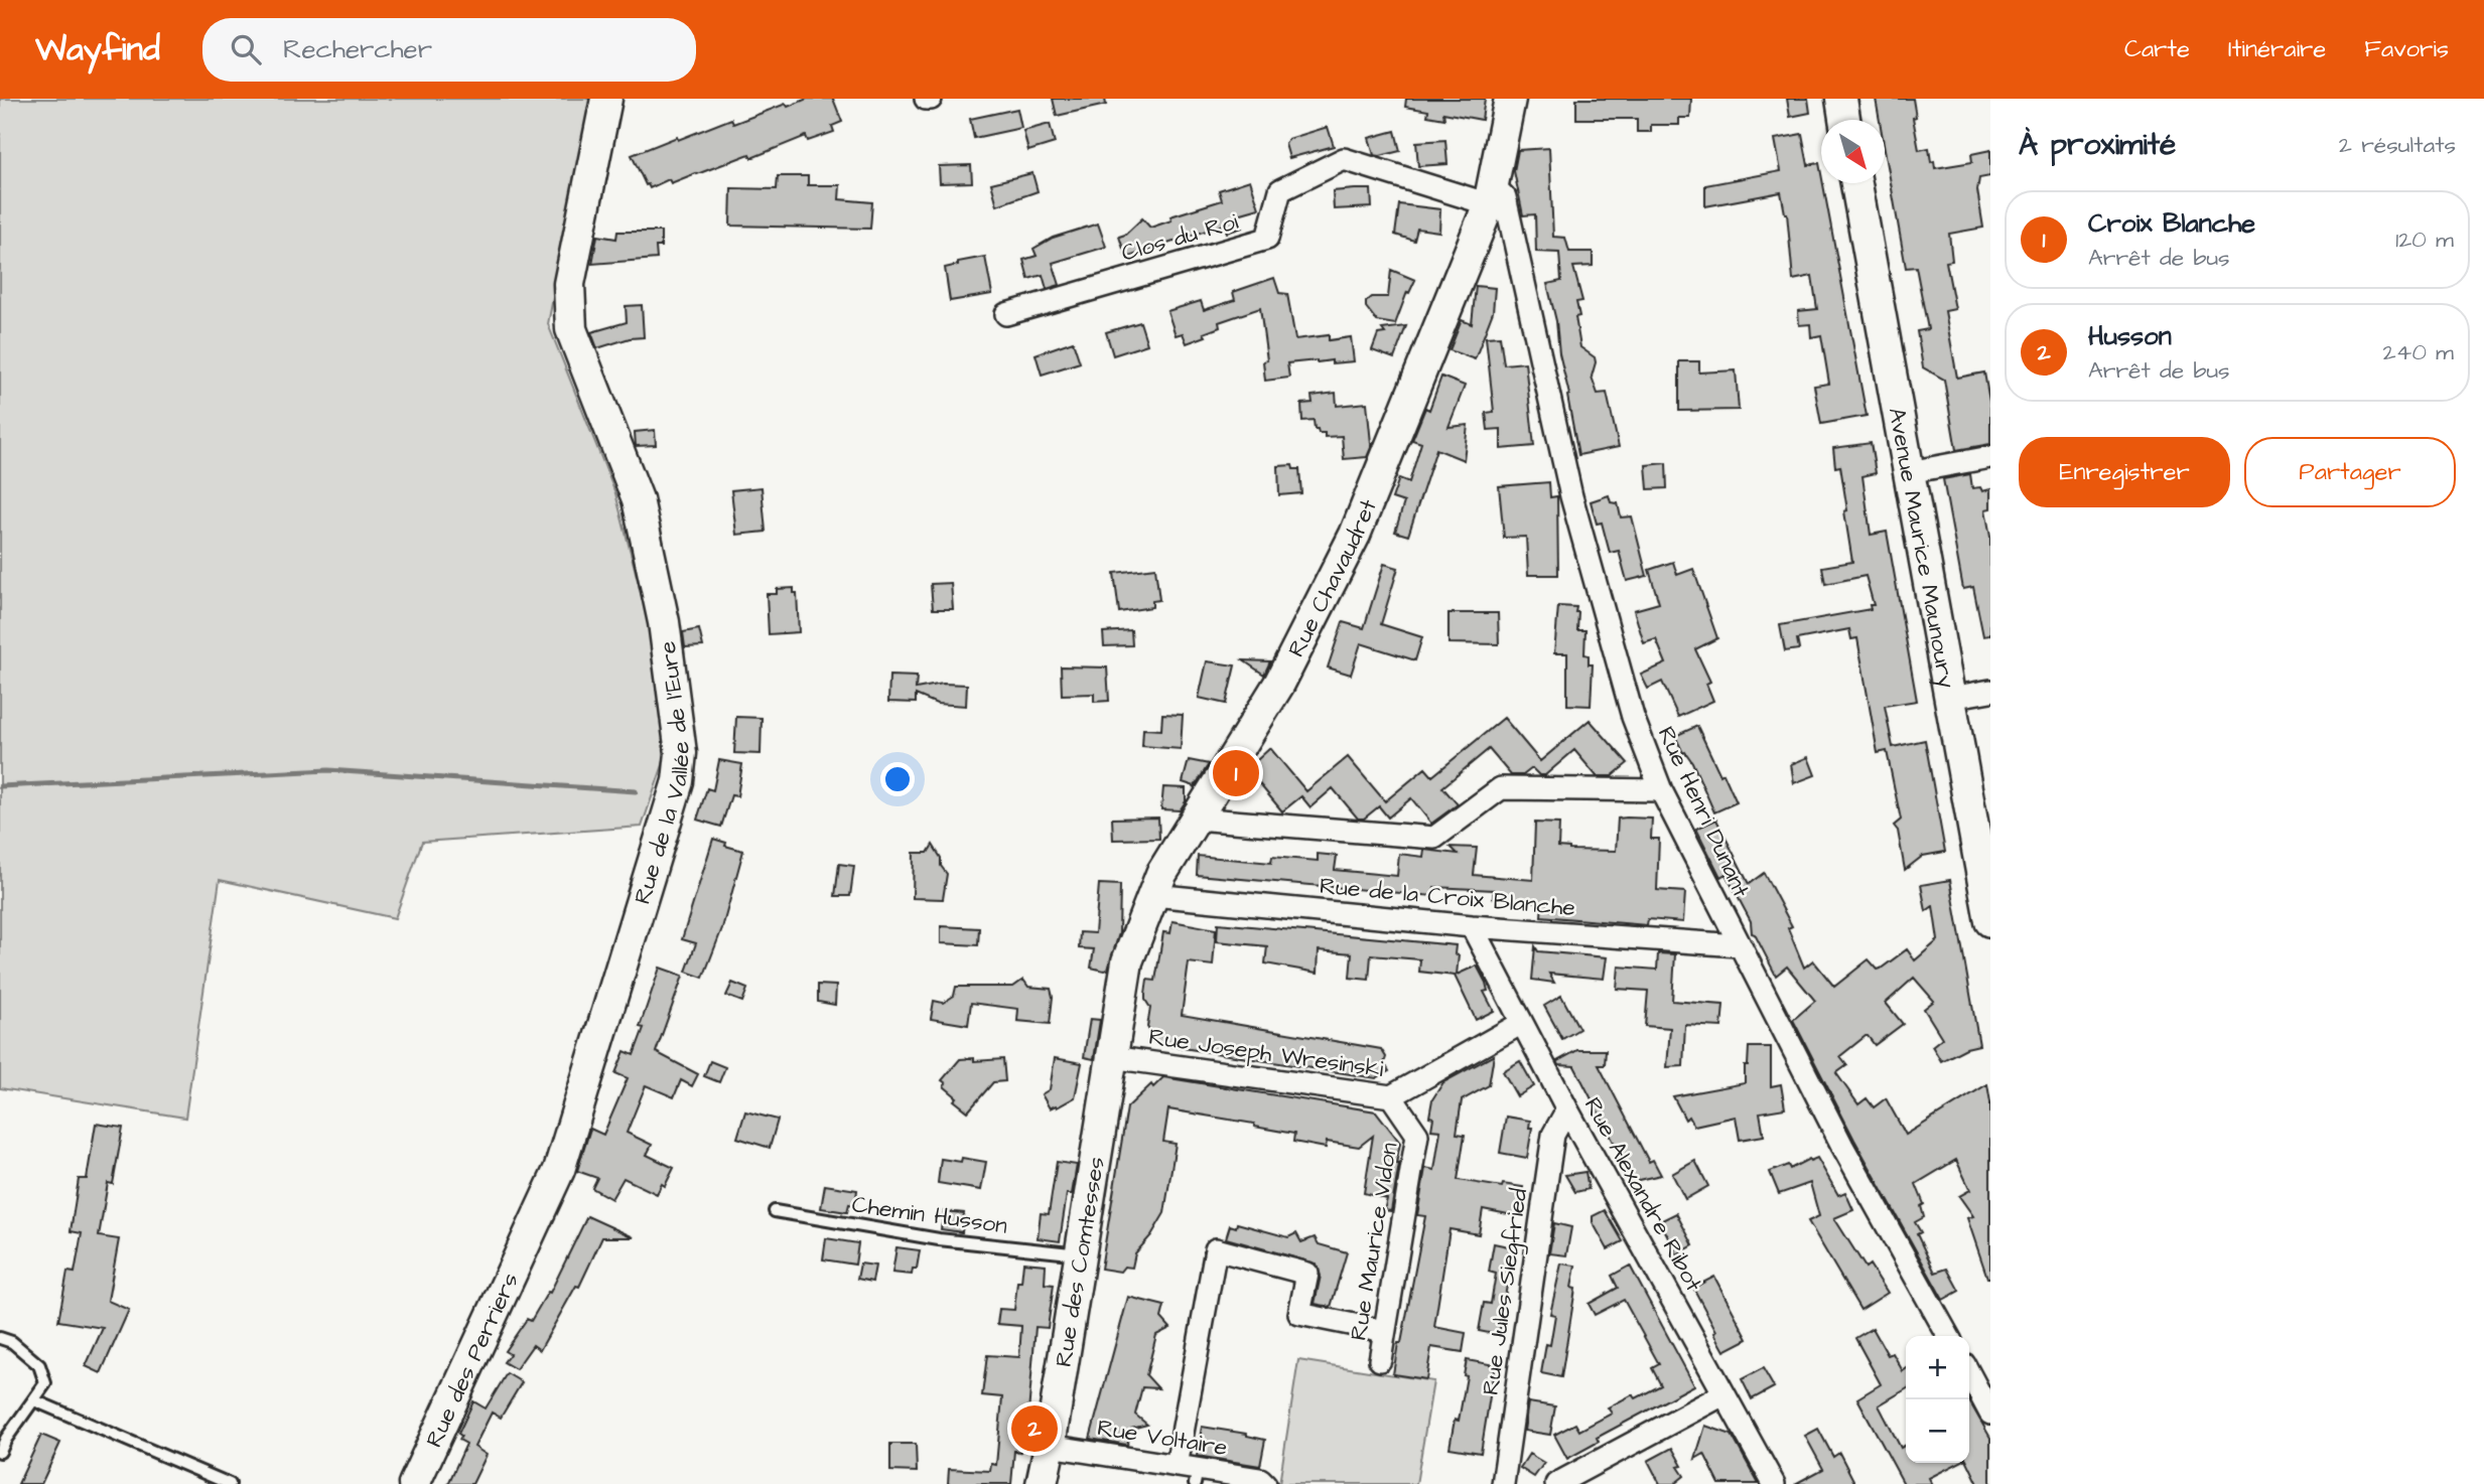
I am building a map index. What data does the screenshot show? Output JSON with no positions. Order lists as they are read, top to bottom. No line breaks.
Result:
{"streets":{"street":["Clos du Roi","Avenue Maurice Maunoury","Rue Chavaudret","Rue de la Vallée de l'Eure","Rue Henri Dunant","Rue de la Croix Blanche","Rue Joseph Wresinski","Rue Alexandre Ribot","Rue Maurice Vidon","Rue des Comtesses","Rue Jules Siegfried","Rue des Perriers","Rue Voltaire"],"lane":["Chemin Husson"]},"crossings":[["Clos du Roi","Rue Chavaudret"],["Clos du Roi","Rue Henri Dunant"],["Rue Chavaudret","Rue Henri Dunant"],["Rue Chavaudret","Rue de la Croix Blanche"],["Rue Chavaudret","Rue Joseph Wresinski"],["Rue Chavaudret","Rue des Comtesses"],["Rue de la Vallée de l'Eure","Rue des Perriers"],["Rue Henri Dunant","Rue de la Croix Blanche"],["Rue de la Croix Blanche","Rue Alexandre Ribot"],["Rue Joseph Wresinski","Rue Alexandre Ribot"],["Rue Joseph Wresinski","Rue Maurice Vidon"],["Rue Joseph Wresinski","Rue des Comtesses"],["Rue Alexandre Ribot","Rue Jules Siegfried"],["Chemin Husson","Rue des Comtesses"],["Rue des Comtesses","Rue Voltaire"]],"north":"bottom right","page":{"header":"Wayfind","search":"Rechercher","nav":["Carte","Itinéraire","Favoris"],"heading":["À proximité","2 résultats"],"list":[{"mark":"1","name":"Croix Blanche","note":"Arrêt de bus","value":"120 m"},{"mark":"2","name":"Husson","note":"Arrêt de bus","value":"240 m"}],"buttons":["Enregistrer","Partager"],"pins":["1","2"],"map_buttons":["+","−"]}}
